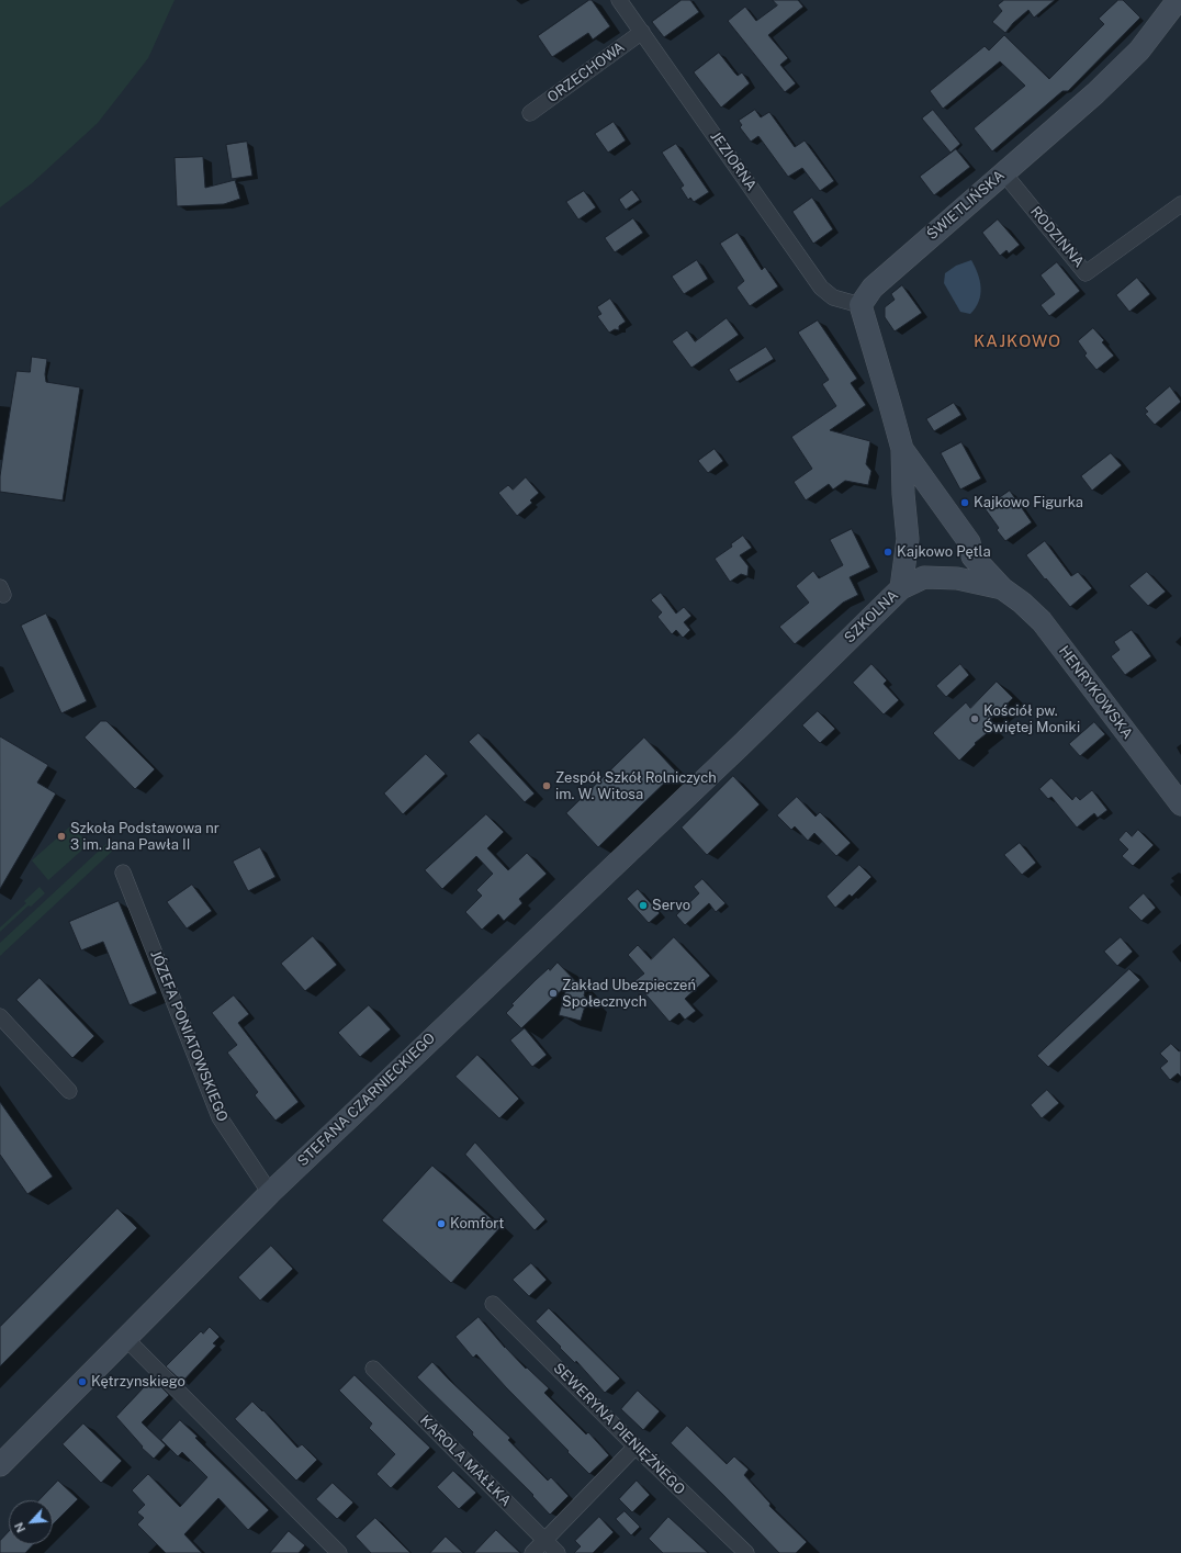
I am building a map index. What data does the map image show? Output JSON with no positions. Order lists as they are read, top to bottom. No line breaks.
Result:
{"streets":{"street":["ORZECHOWA","JEZIORNA","ŚWIETLIŃSKA","RODZINNA","SZKOLNA","HENRYKOWSKA","JÓZEFA PONIATOWSKIEGO","STEFANA CZARNIECKIEGO","SEWERYNA PIENIĘŻNEGO","KAROLA MAŁŁKA"]},"crossings":[["ORZECHOWA","JEZIORNA"],["JEZIORNA","ŚWIETLIŃSKA"],["ŚWIETLIŃSKA","RODZINNA"],["SZKOLNA","HENRYKOWSKA"],["SZKOLNA","STEFANA CZARNIECKIEGO"],["JÓZEFA PONIATOWSKIEGO","STEFANA CZARNIECKIEGO"]],"districts":["KAJKOWO"],"places":["Kajkowo Figurka","Kajkowo Pętla","Kościół pw. Świętej Moniki","Zespół Szkół Rolniczych im. W. Witosa","Szkoła Podstawowa nr 3 im. Jana Pawła II","Servo","Zakład Ubezpieczeń Społecznych","Komfort","Kętrzynskiego"],"north":"bottom left"}
